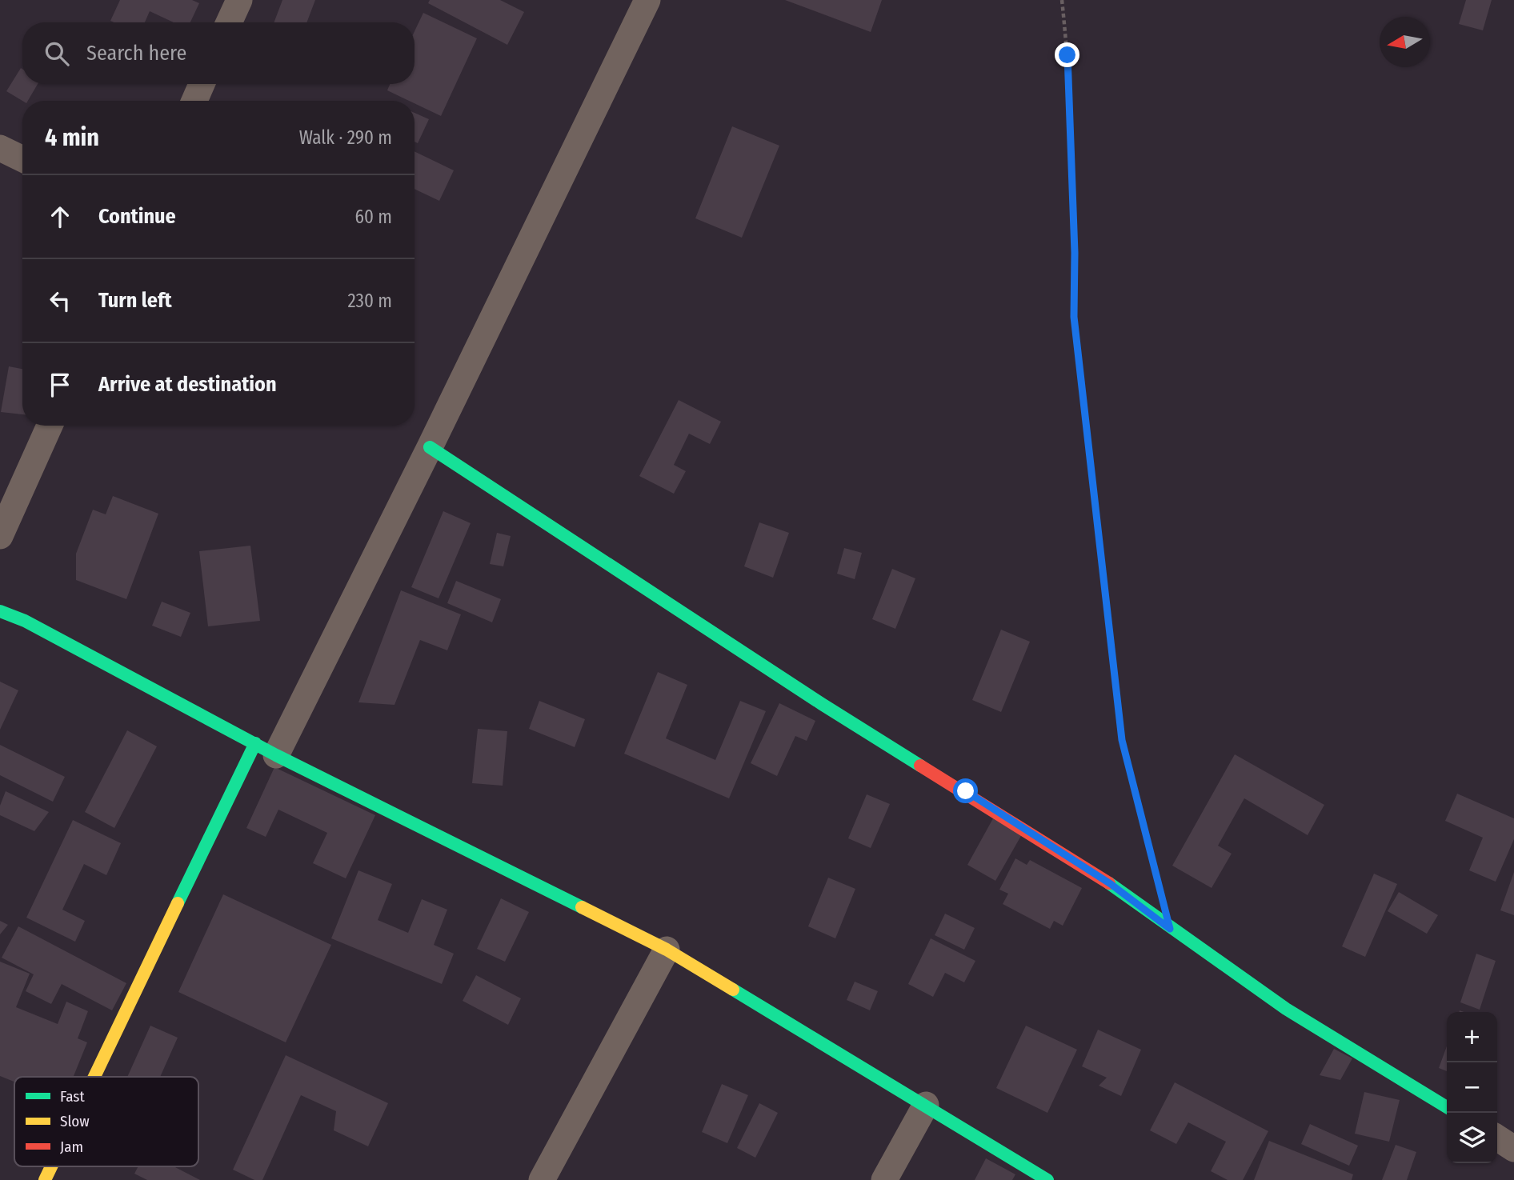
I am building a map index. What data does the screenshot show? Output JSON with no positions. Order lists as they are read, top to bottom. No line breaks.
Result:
{"legend":["Fast","Slow","Jam"],"north":"left","page":{"search":"Search here","heading":["4 min","Walk · 290 m"],"list":[["Continue","60 m"],["Turn left","230 m"],"Arrive at destination"],"map_buttons":["+","−"]}}
